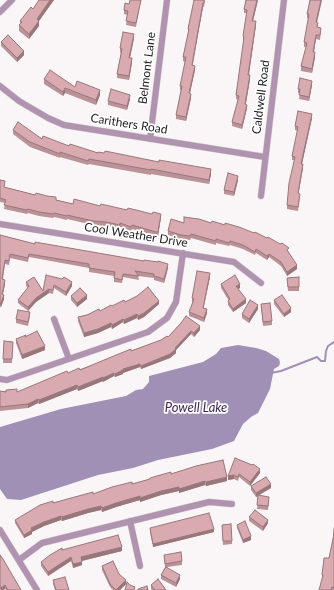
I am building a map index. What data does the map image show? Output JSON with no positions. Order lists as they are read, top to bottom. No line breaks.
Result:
{"streets":{"street":["Belmont Lane","Caldwell Road","Carithers Road","Cool Weather Drive"]},"crossings":[["Belmont Lane","Carithers Road"],["Caldwell Road","Carithers Road"]],"water":["Powell Lake"]}
